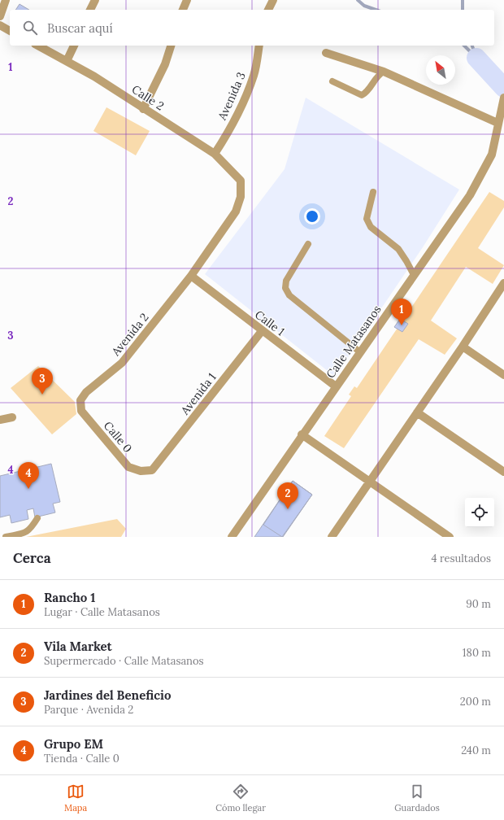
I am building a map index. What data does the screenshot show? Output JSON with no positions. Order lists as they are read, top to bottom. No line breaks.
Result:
{"streets":{"street":["Avenida 3","Calle 2","Calle 1","Avenida 2","Calle Matasanos","Avenida 1","Calle 0"]},"crossings":[["Avenida 3","Calle 2"],["Calle 2","Avenida 2"],["Calle 1","Avenida 2"],["Calle 1","Calle Matasanos"],["Calle 1","Avenida 1"],["Avenida 2","Calle 0"],["Avenida 1","Calle 0"]],"north":"top left","page":{"search":"Buscar aquí","pins":["1","3","4","2"],"heading":["Cerca","4 resultados"],"list":[{"mark":"1","name":"Rancho 1","note":"Lugar · Calle Matasanos","value":"90 m"},{"mark":"2","name":"Vila Market","note":"Supermercado · Calle Matasanos","value":"180 m"},{"mark":"3","name":"Jardines del Beneficio","note":"Parque · Avenida 2","value":"200 m"},{"mark":"4","name":"Grupo EM","note":"Tienda · Calle 0","value":"240 m"}],"nav":["Mapa","Cómo llegar","Guardados"]},"grid":{"rows":["1","2","3","4"]}}
